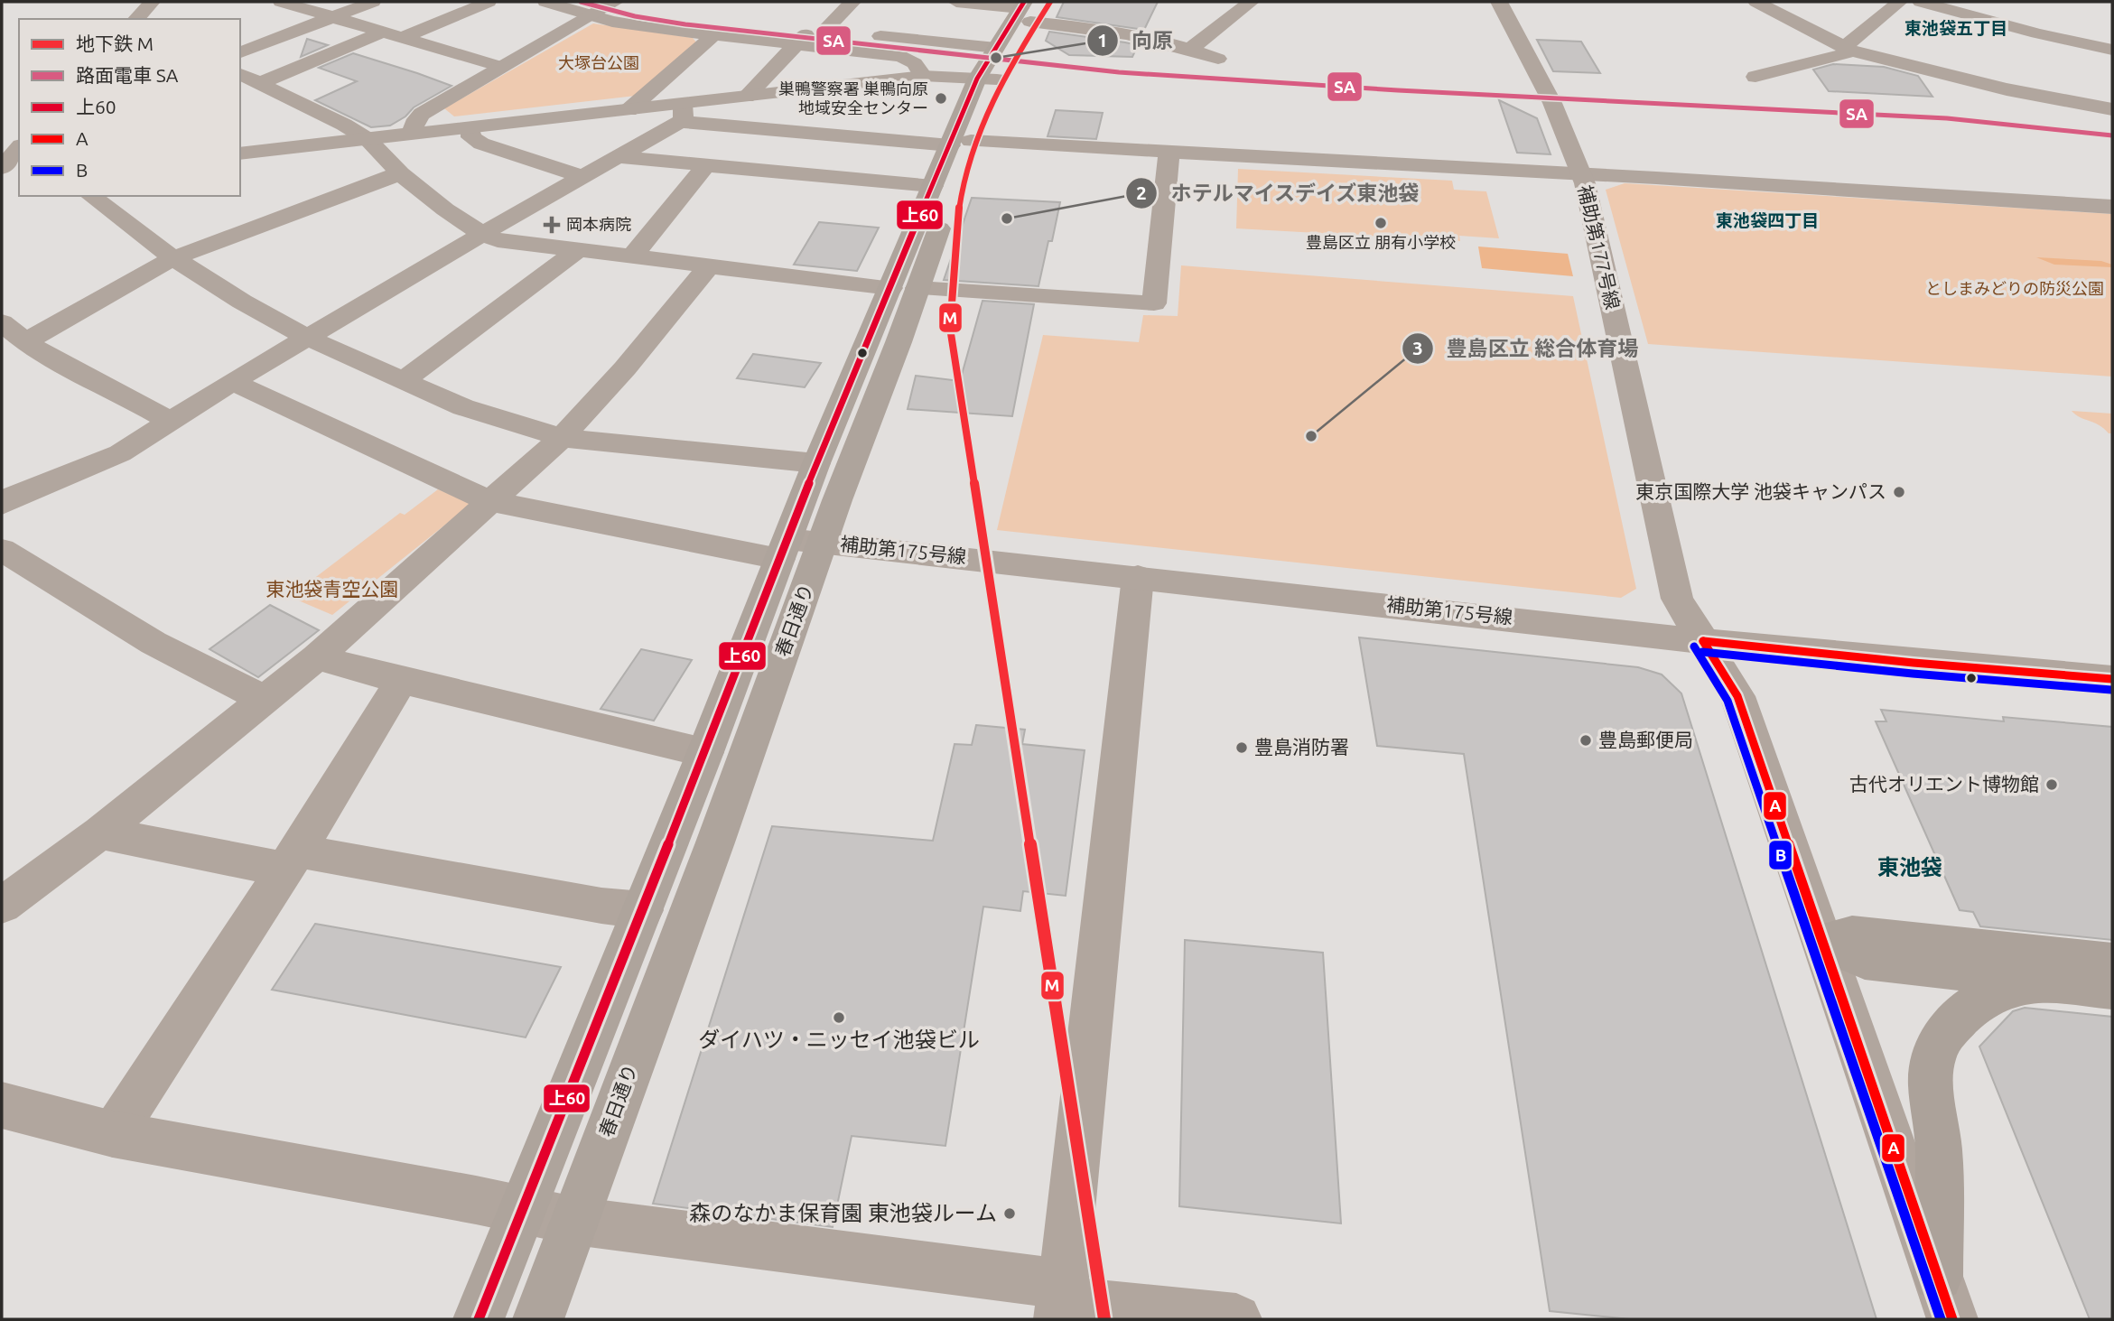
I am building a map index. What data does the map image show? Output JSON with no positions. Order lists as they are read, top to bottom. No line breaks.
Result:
{"streets":{"highway":["春日通り"],"street":["補助第177号線","補助第175号線"]},"crossings":[["補助第177号線","補助第175号線"],["補助第175号線","春日通り"]],"districts":["東池袋五丁目","東池袋四丁目","東池袋"],"parks":["大塚台公園","としまみどりの防災公園","東池袋青空公園"],"places":{"other":["向原","巣鴨警察署 巣鴨向原 地域安全センター","ホテルマイスデイズ東池袋","豊島区立 朋有小学校","豊島区立 総合体育場","東京国際大学 池袋キャンパス","豊島郵便局","豊島消防署","古代オリエント博物館","ダイハツ・ニッセイ池袋ビル","森のなかま保育園 東池袋ルーム"],"health":["岡本病院"]},"lines":["metro line M","tram line SA","transit line 上60","transit line A","transit line B"],"legend":["地下鉄 M","路面電車 SA","上60","A","B"]}
